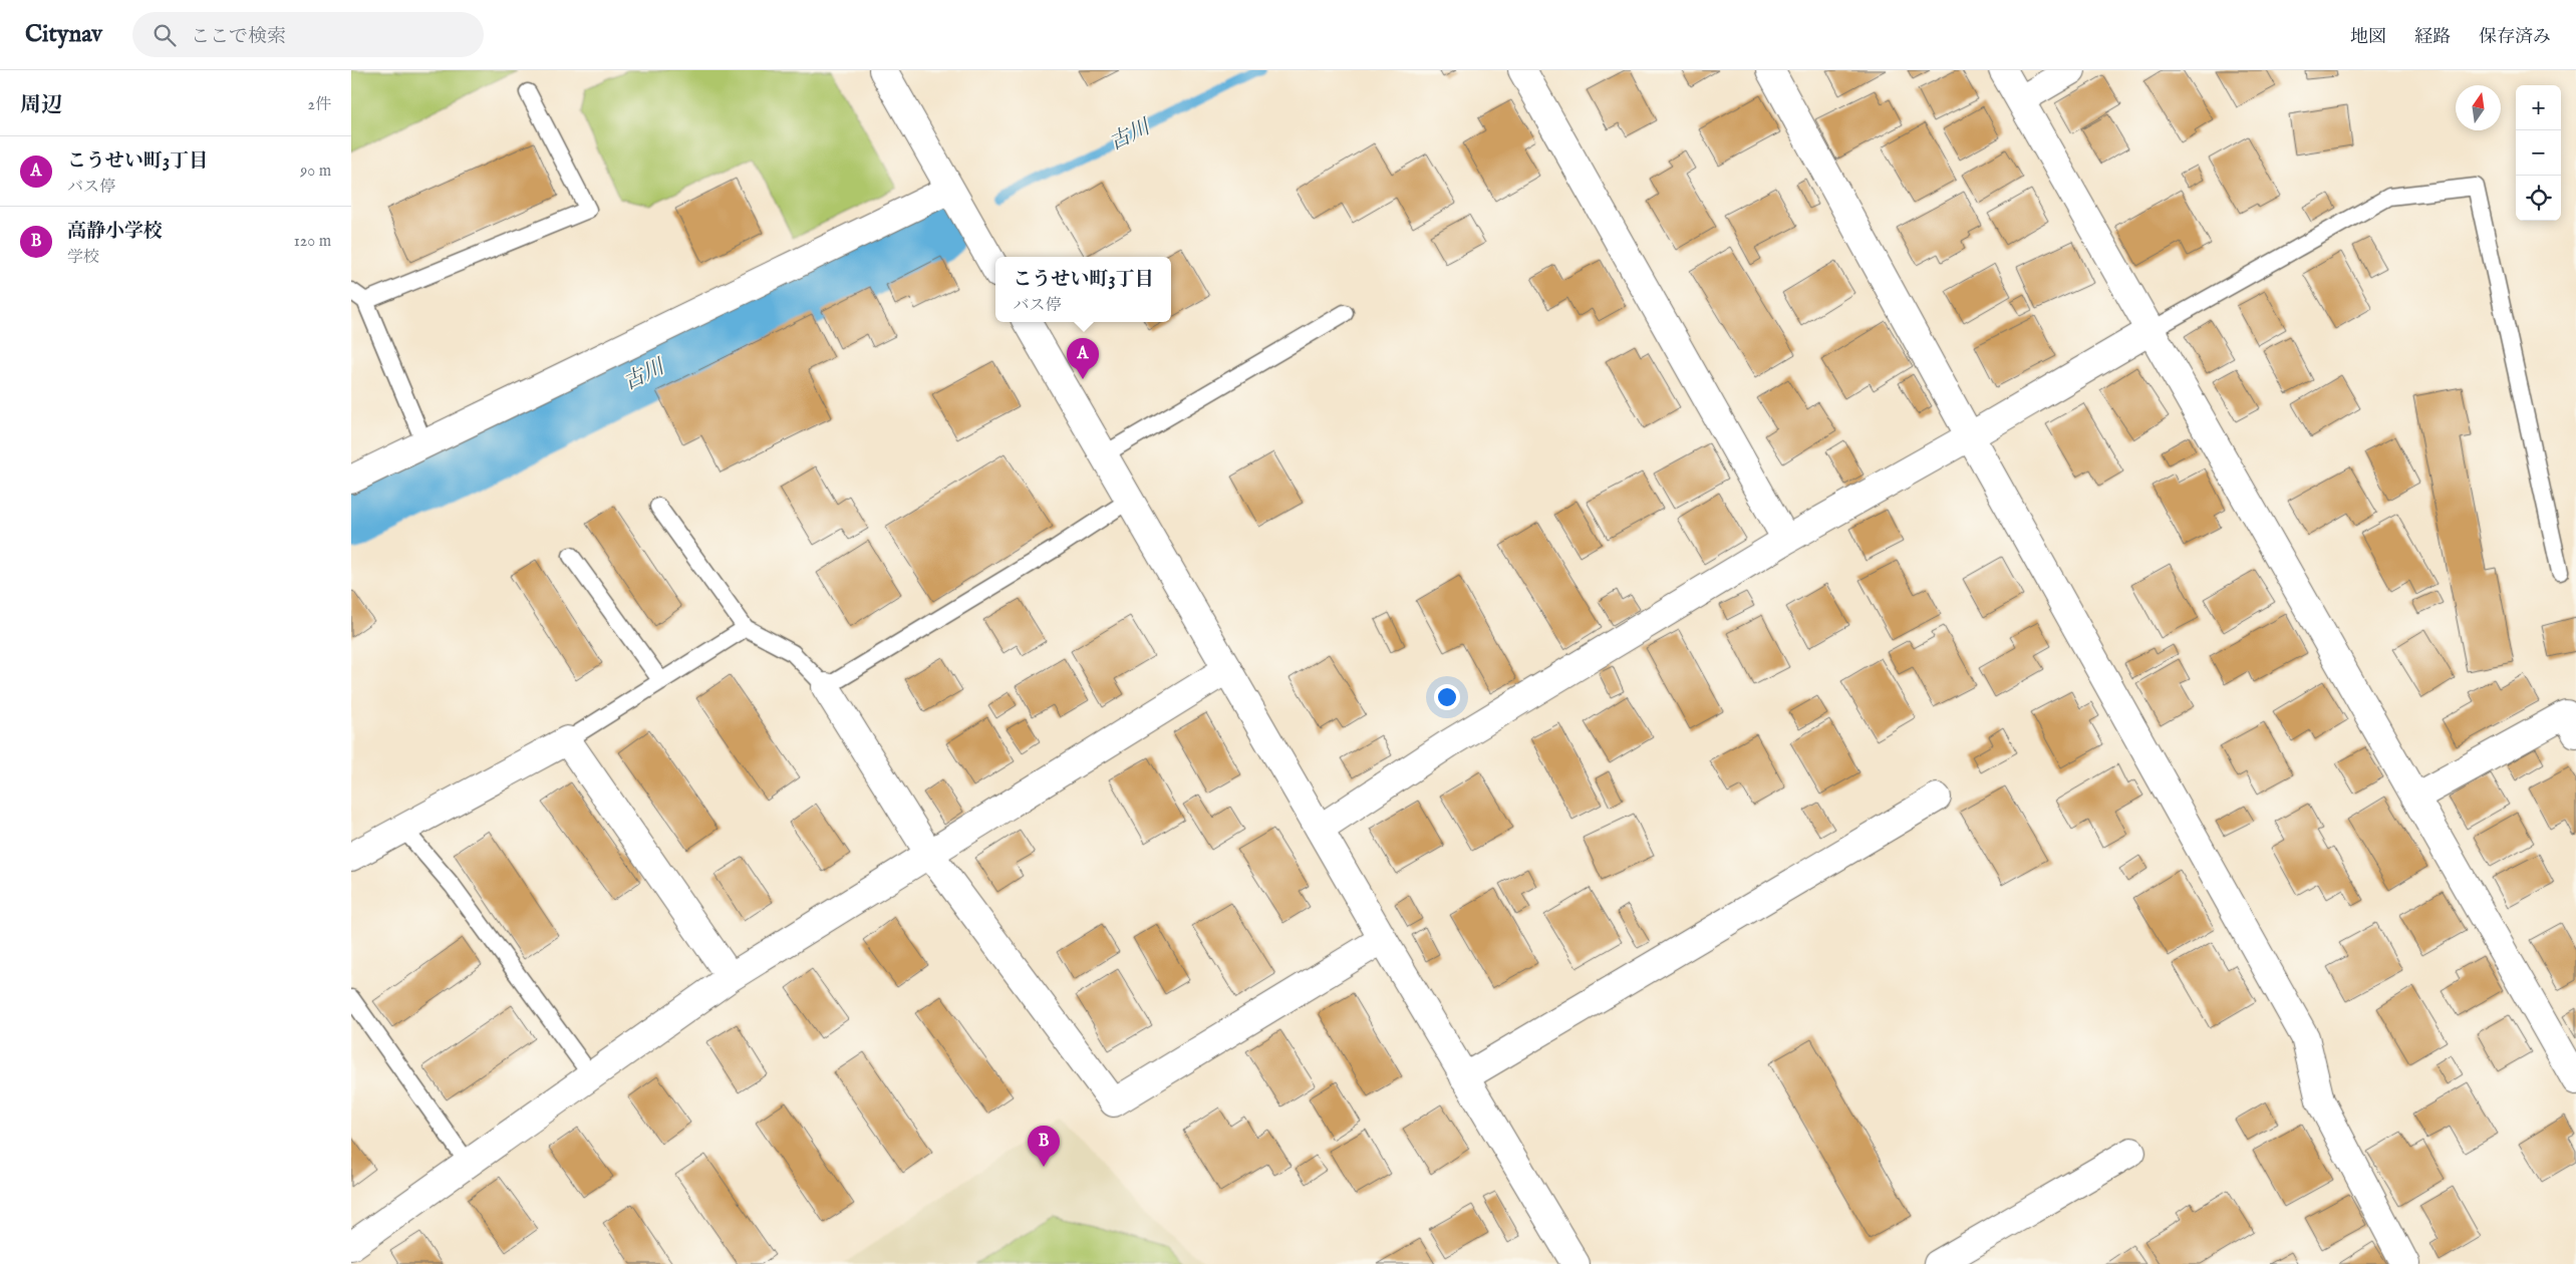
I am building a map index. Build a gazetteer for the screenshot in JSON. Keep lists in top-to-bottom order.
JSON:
{
  "water": ["古川"],
  "north": "top",
  "page": {
    "header": "Citynav",
    "search": "ここで検索",
    "nav": ["地図", "経路", "保存済み"],
    "heading": ["周辺", "2件"],
    "map_buttons": ["+", "−"],
    "list": [
      {
        "mark": "A",
        "name": "こうせい町3丁目",
        "note": "バス停",
        "value": "90 m"
      },
      {
        "mark": "B",
        "name": "高静小学校",
        "note": "学校",
        "value": "120 m"
      }
    ],
    "popup": ["こうせい町3丁目", "バス停"],
    "pins": ["A", "B"]
  }
}
